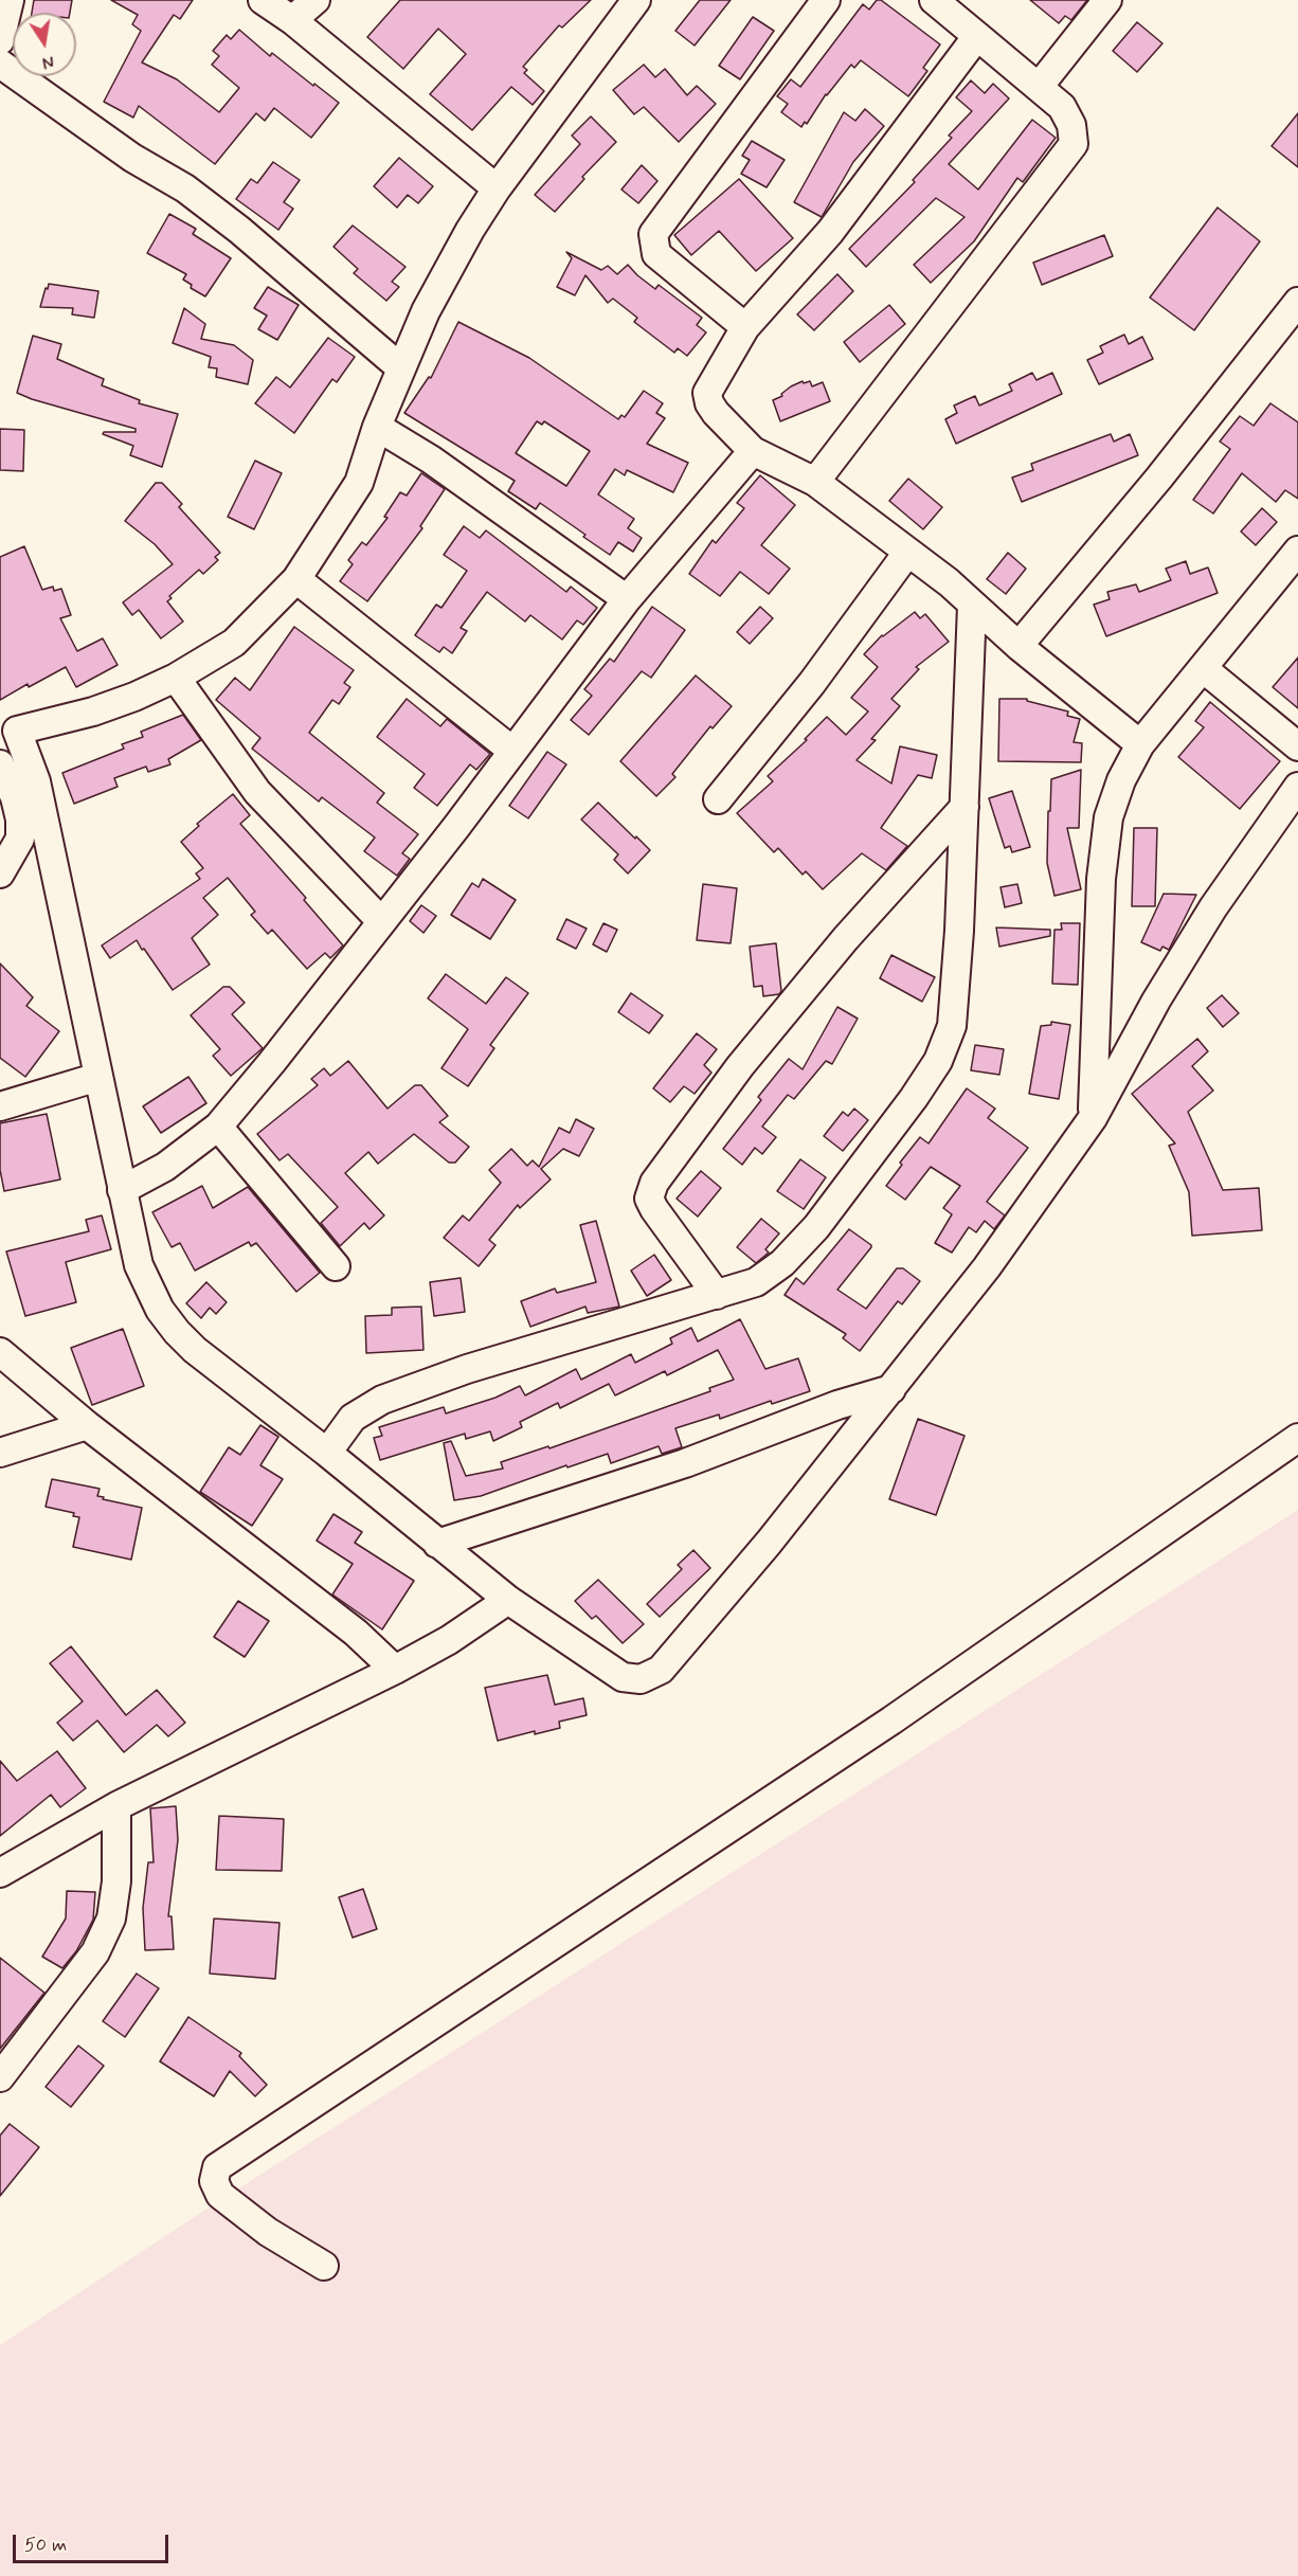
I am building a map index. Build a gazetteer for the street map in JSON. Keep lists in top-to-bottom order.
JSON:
{
  "scale_bar": "50 m",
  "north": "bottom"
}
